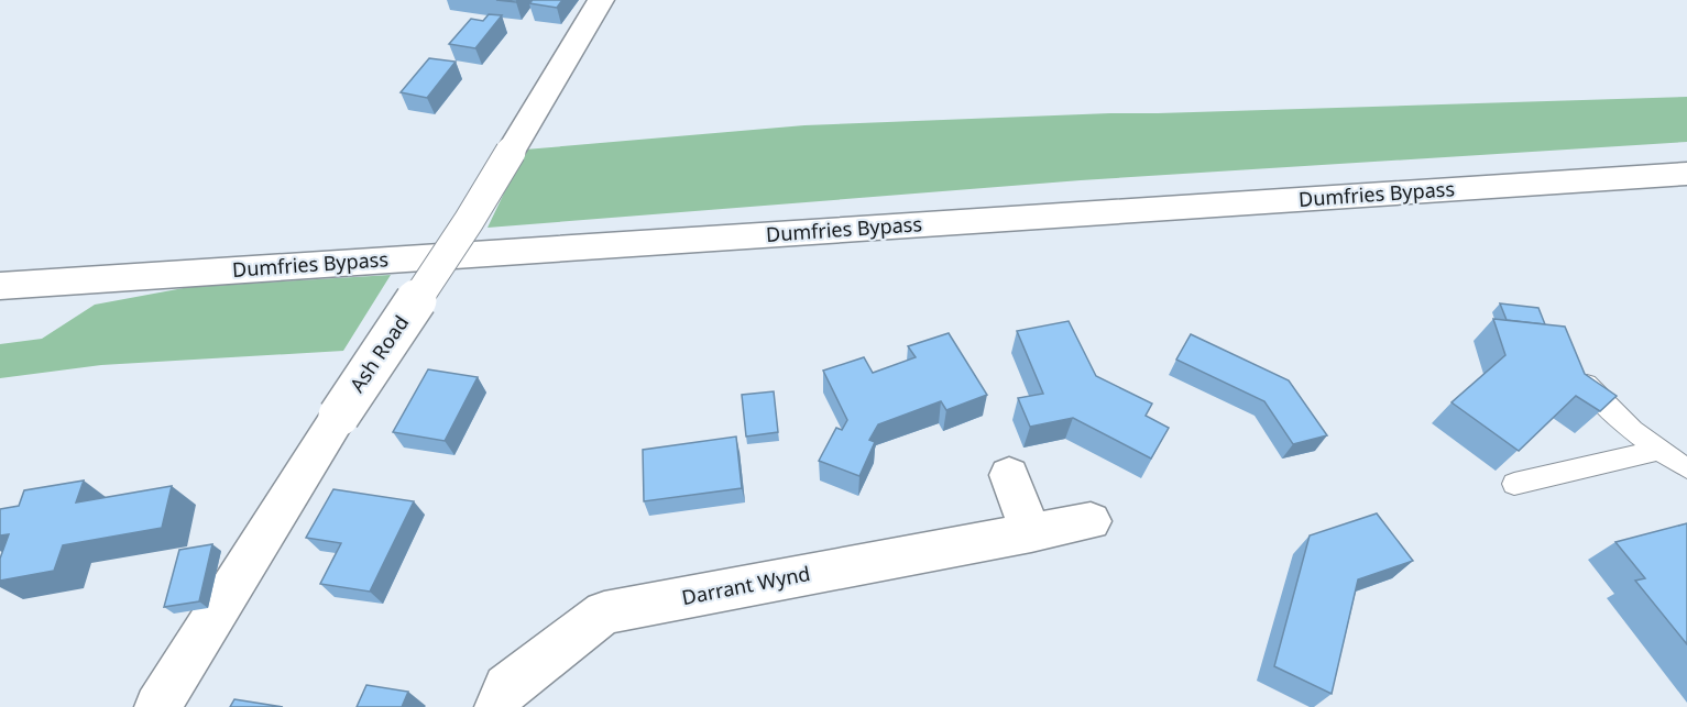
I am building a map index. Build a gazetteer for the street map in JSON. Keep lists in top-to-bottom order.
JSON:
{
  "streets": {
    "main road": ["Dumfries Bypass", "Ash Road", "Darrant Wynd"]
  }
}
